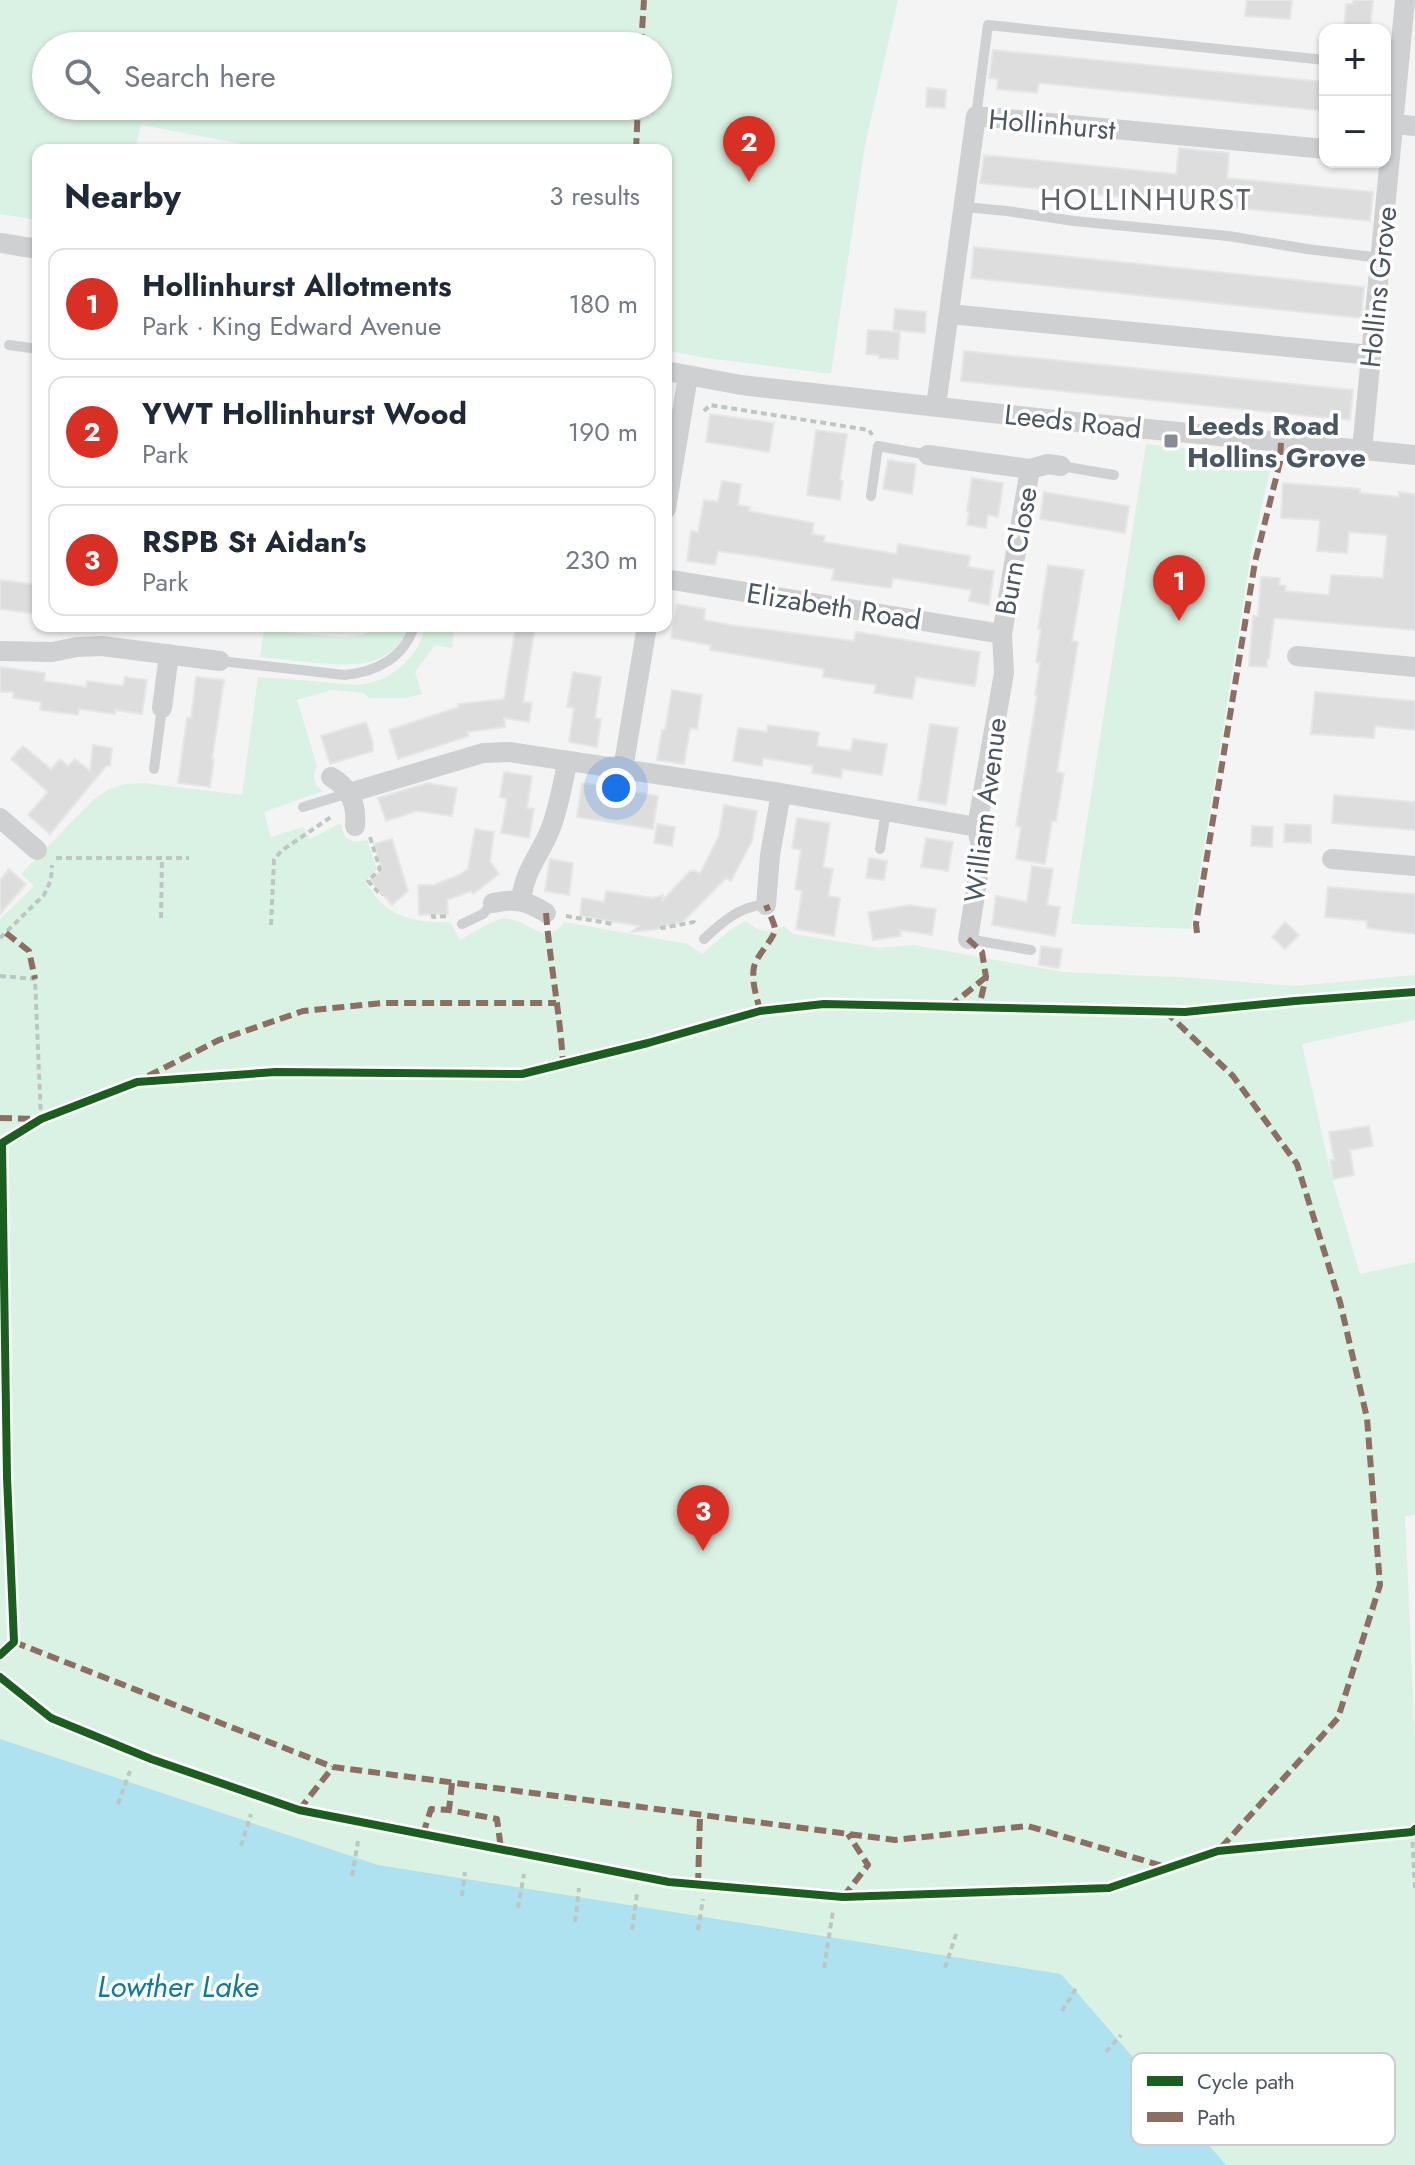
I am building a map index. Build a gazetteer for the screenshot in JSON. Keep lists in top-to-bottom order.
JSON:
{
  "streets": {
    "street": [
      "Hollinhurst",
      "Hollins Grove",
      "Leeds Road",
      "Burn Close",
      "Elizabeth Road",
      "William Avenue"
    ]
  },
  "crossings": [
    ["Hollinhurst", "Leeds Road"],
    ["Hollins Grove", "Leeds Road"],
    ["Burn Close", "Elizabeth Road"],
    ["Burn Close", "William Avenue"],
    ["Elizabeth Road", "William Avenue"]
  ],
  "districts": ["HOLLINHURST"],
  "water": ["Lowther Lake"],
  "places": {
    "transit": ["Leeds Road Hollins Grove"]
  },
  "legend": ["Cycle path", "Path"],
  "page": {
    "map_buttons": ["+", "−"],
    "search": "Search here",
    "pins": ["2", "1", "3"],
    "heading": ["Nearby", "3 results"],
    "list": [
      {
        "mark": "1",
        "name": "Hollinhurst Allotments",
        "note": "Park · King Edward Avenue",
        "value": "180 m"
      },
      {
        "mark": "2",
        "name": "YWT Hollinhurst Wood",
        "note": "Park",
        "value": "190 m"
      },
      {
        "mark": "3",
        "name": "RSPB St Aidan's",
        "note": "Park",
        "value": "230 m"
      }
    ]
  }
}
